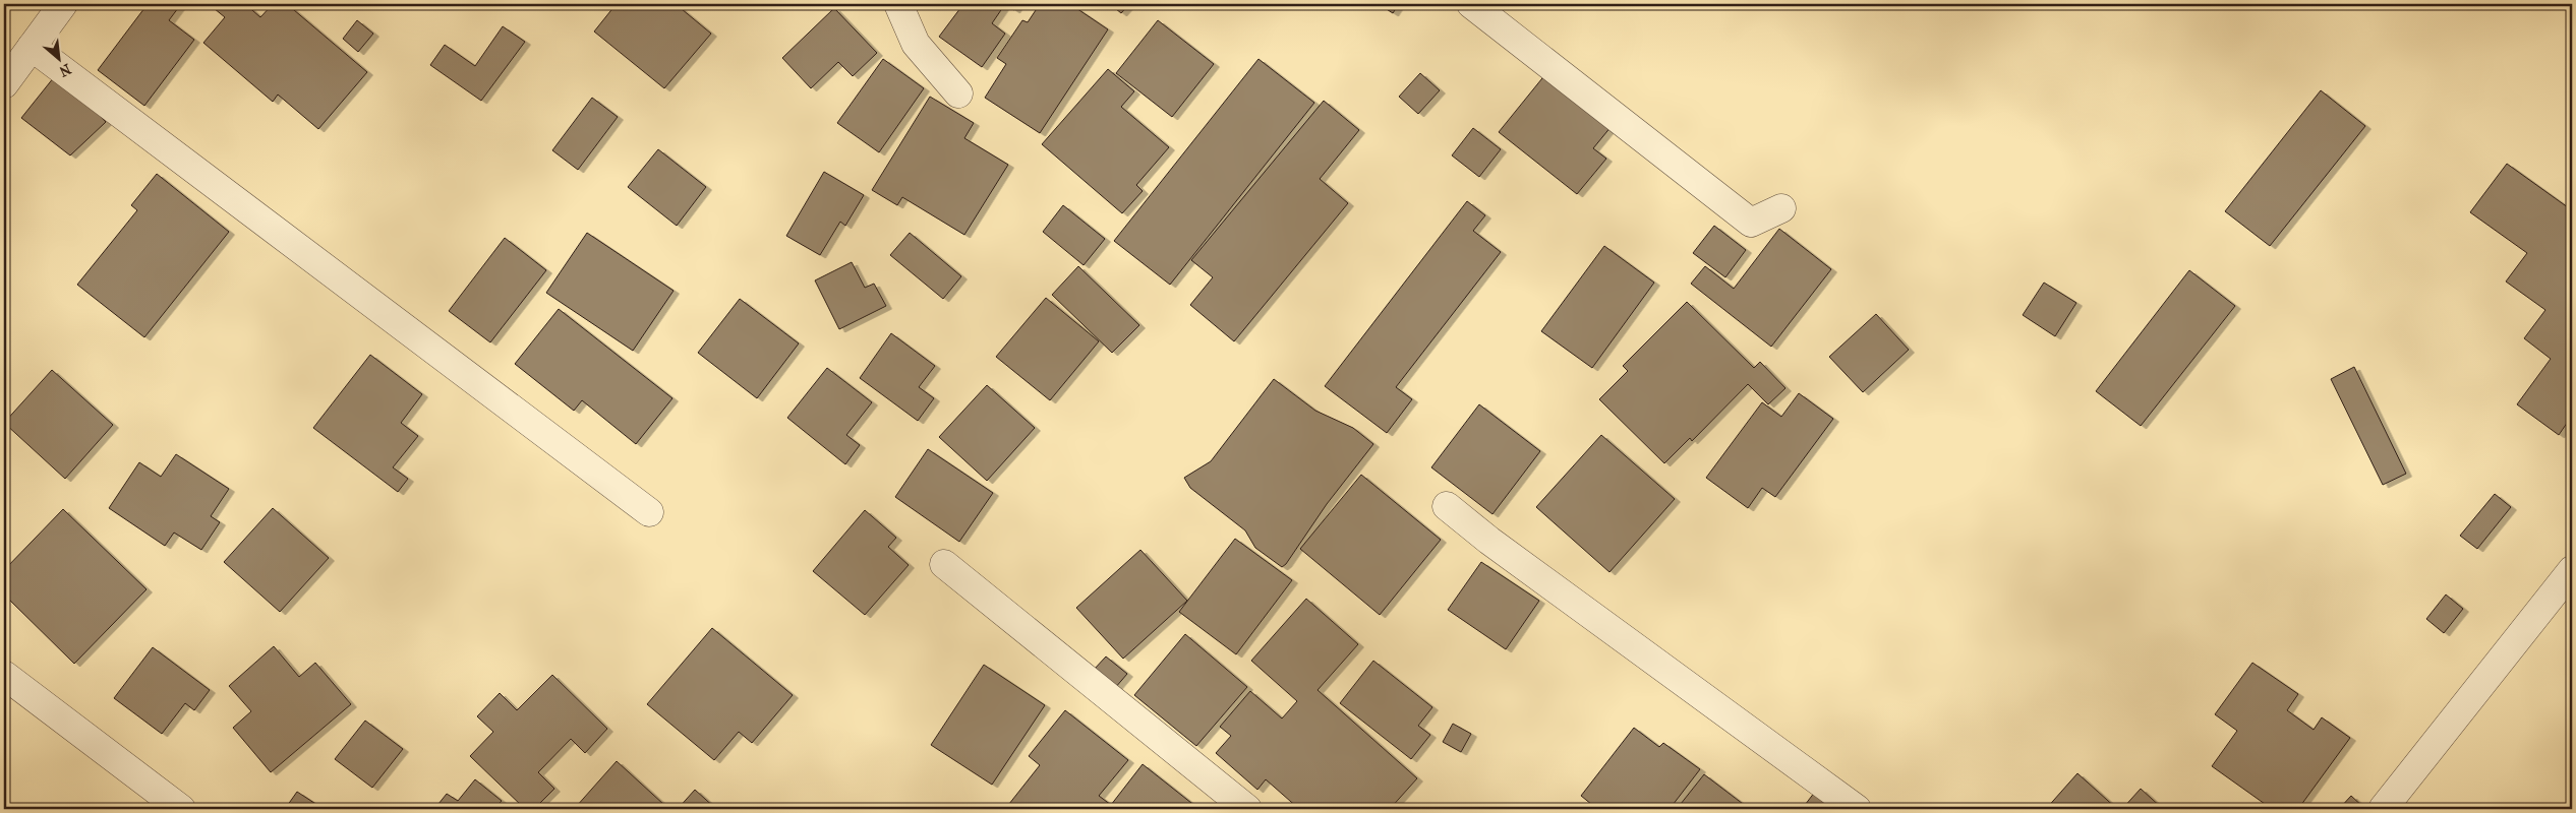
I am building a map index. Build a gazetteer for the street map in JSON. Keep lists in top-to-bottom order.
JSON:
{
  "north": "bottom right"
}
